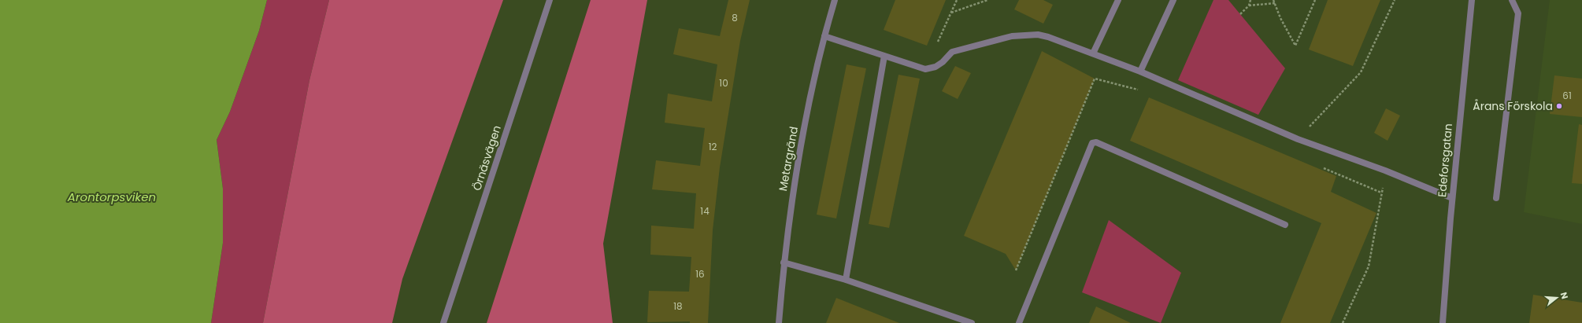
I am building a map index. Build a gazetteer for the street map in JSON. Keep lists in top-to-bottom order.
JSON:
{
  "streets": {
    "street": ["Örnäsvägen", "Metargränd", "Edeforsgatan"]
  },
  "water": ["Arontorpsviken"],
  "places": ["Årans Förskola"],
  "house_numbers": [
    "8",
    "10",
    "61",
    "12",
    "14",
    "16",
    "18"
  ],
  "north": "right"
}
